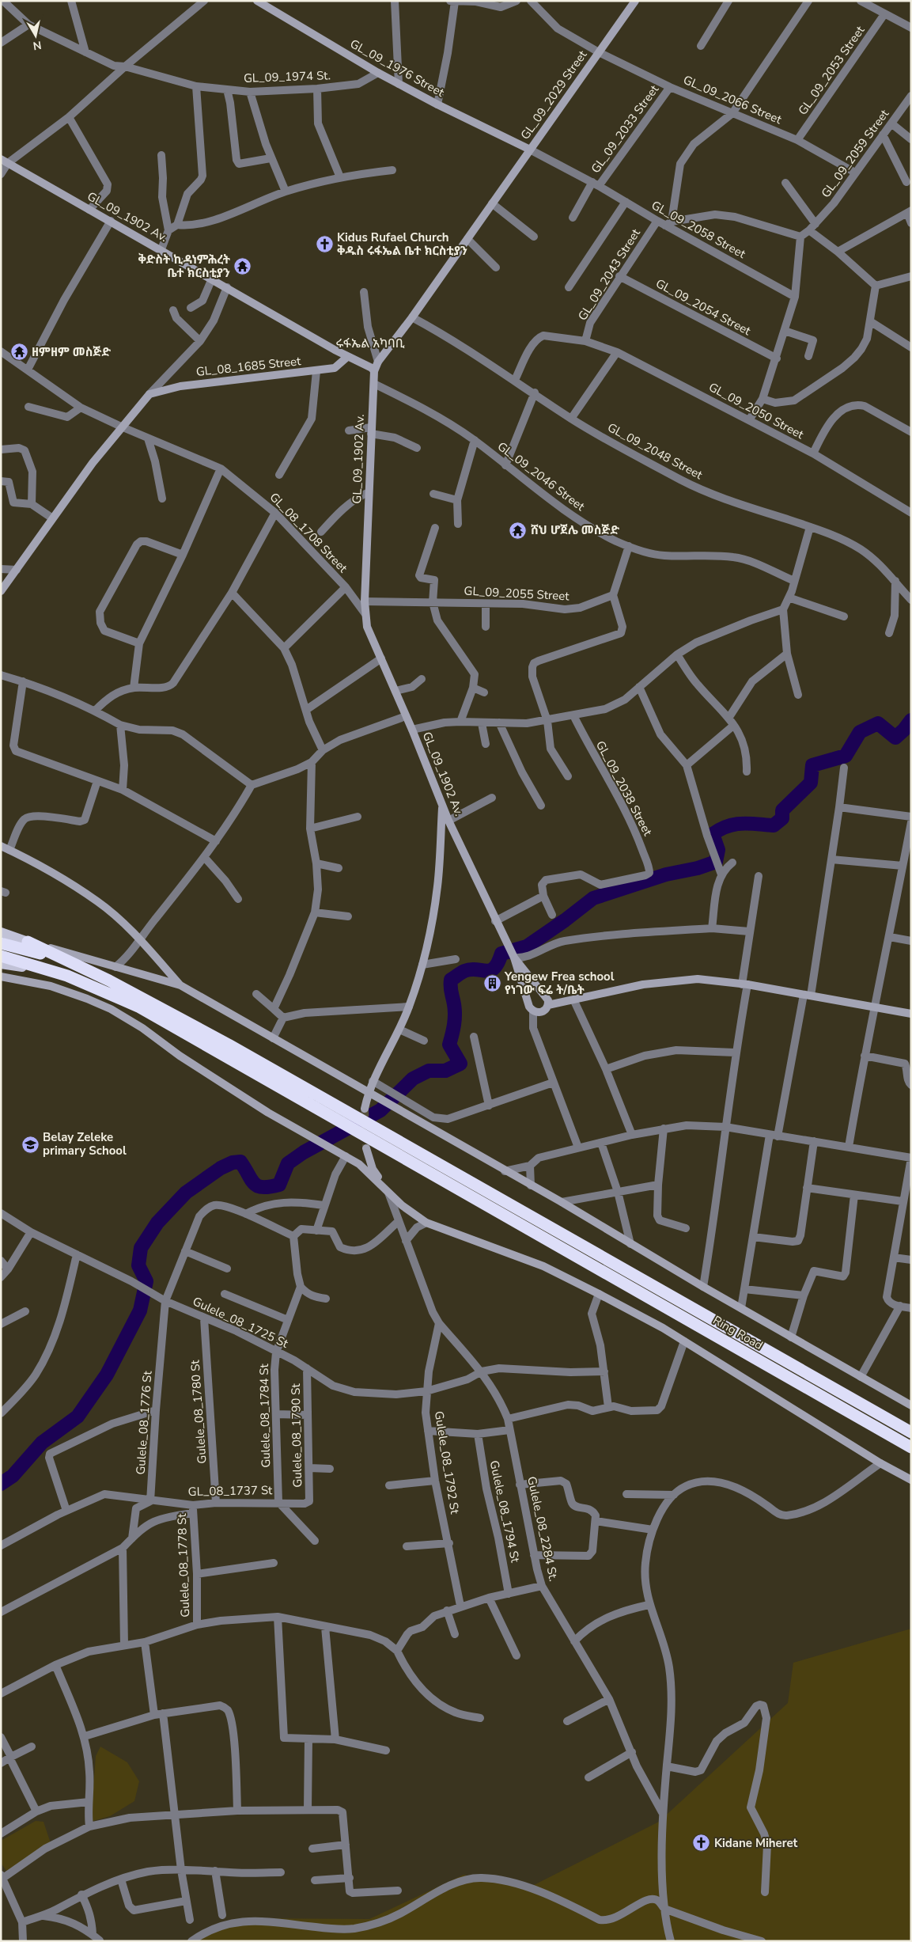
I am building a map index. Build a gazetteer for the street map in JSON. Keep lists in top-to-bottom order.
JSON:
{
  "streets": {
    "highway": ["Ring Road"],
    "main road": [
      "GL_09_1976 Street",
      "GL_09_2029 Street",
      "GL_09_1902 Av.",
      "GL_08_1685 Street"
    ],
    "street": [
      "GL_09_2053 Street",
      "GL_09_1974 St.",
      "GL_09_2066 Street",
      "GL_09_2033 Street",
      "GL_09_2059 Street",
      "GL_09_2058 Street",
      "GL_09_2043 Street",
      "GL_09_2054 Street",
      "GL_09_2050 Street",
      "GL_09_2048 Street",
      "GL_09_2046 Street",
      "GL_08_1708 Street",
      "GL_09_2055 Street",
      "GL_09_2038 Street",
      "Gulele_08_1725 St",
      "Gulele_08_1780 St",
      "Gulele_08_1784 St",
      "Gulele_08_1776 St",
      "Gulele_08_1790 St",
      "Gulele_08_1792 St",
      "GL_08_1737 St",
      "Gulele_08_1794 St",
      "Gulele_08_2284 St.",
      "Gulele_08_1778 St"
    ]
  },
  "crossings": [
    ["GL_09_1976 Street", "GL_09_1974 St."],
    ["GL_09_1976 Street", "GL_09_2029 Street"],
    ["GL_09_1976 Street", "GL_09_2058 Street"],
    ["GL_09_2053 Street", "GL_09_2066 Street"],
    ["GL_09_2029 Street", "GL_09_2066 Street"],
    ["GL_09_2029 Street", "GL_09_1902 Av."],
    ["GL_09_2029 Street", "GL_09_2058 Street"],
    ["GL_09_2029 Street", "GL_09_2048 Street"],
    ["GL_09_2066 Street", "GL_09_2033 Street"],
    ["GL_09_2066 Street", "GL_09_2059 Street"],
    ["GL_09_2033 Street", "GL_09_2058 Street"],
    ["GL_09_1902 Av.", "GL_08_1685 Street"],
    ["GL_09_1902 Av.", "GL_09_2046 Street"],
    ["GL_09_1902 Av.", "GL_08_1708 Street"],
    ["GL_09_1902 Av.", "GL_09_2055 Street"],
    ["GL_09_2058 Street", "GL_09_2043 Street"],
    ["GL_09_2043 Street", "GL_09_2054 Street"],
    ["GL_09_2043 Street", "GL_09_2050 Street"],
    ["GL_09_2043 Street", "GL_09_2048 Street"],
    ["Gulele_08_1725 St", "Gulele_08_1780 St"],
    ["Gulele_08_1725 St", "Gulele_08_1784 St"],
    ["Gulele_08_1725 St", "Gulele_08_1776 St"],
    ["Gulele_08_1725 St", "Gulele_08_1790 St"],
    ["Gulele_08_1725 St", "Gulele_08_1792 St"],
    ["Gulele_08_1725 St", "Gulele_08_2284 St."],
    ["Gulele_08_1780 St", "GL_08_1737 St"],
    ["Gulele_08_1784 St", "GL_08_1737 St"],
    ["Gulele_08_1776 St", "GL_08_1737 St"],
    ["Gulele_08_1790 St", "GL_08_1737 St"],
    ["Gulele_08_1792 St", "Gulele_08_2284 St."],
    ["GL_08_1737 St", "Gulele_08_1778 St"]
  ],
  "districts": ["ሩፋኤል አካባቢ"],
  "places": {
    "church": ["Kidus Rufael Church ቅዱስ ሩፋኤል ቤተ ክርስቲያን", "Kidane Miheret"],
    "temple": ["ቅድስት ኪዳነምሕረት ቤተ ክርስቲያን", "ዘምዘም መስጅድ", "ሸህ ሆጀሌ መስጅድ"],
    "building": ["Yengew Frea school የነገው ፍሬ ት/ቤት"],
    "school or university": ["Belay Zeleke primary School"]
  },
  "north": "bottom"
}
